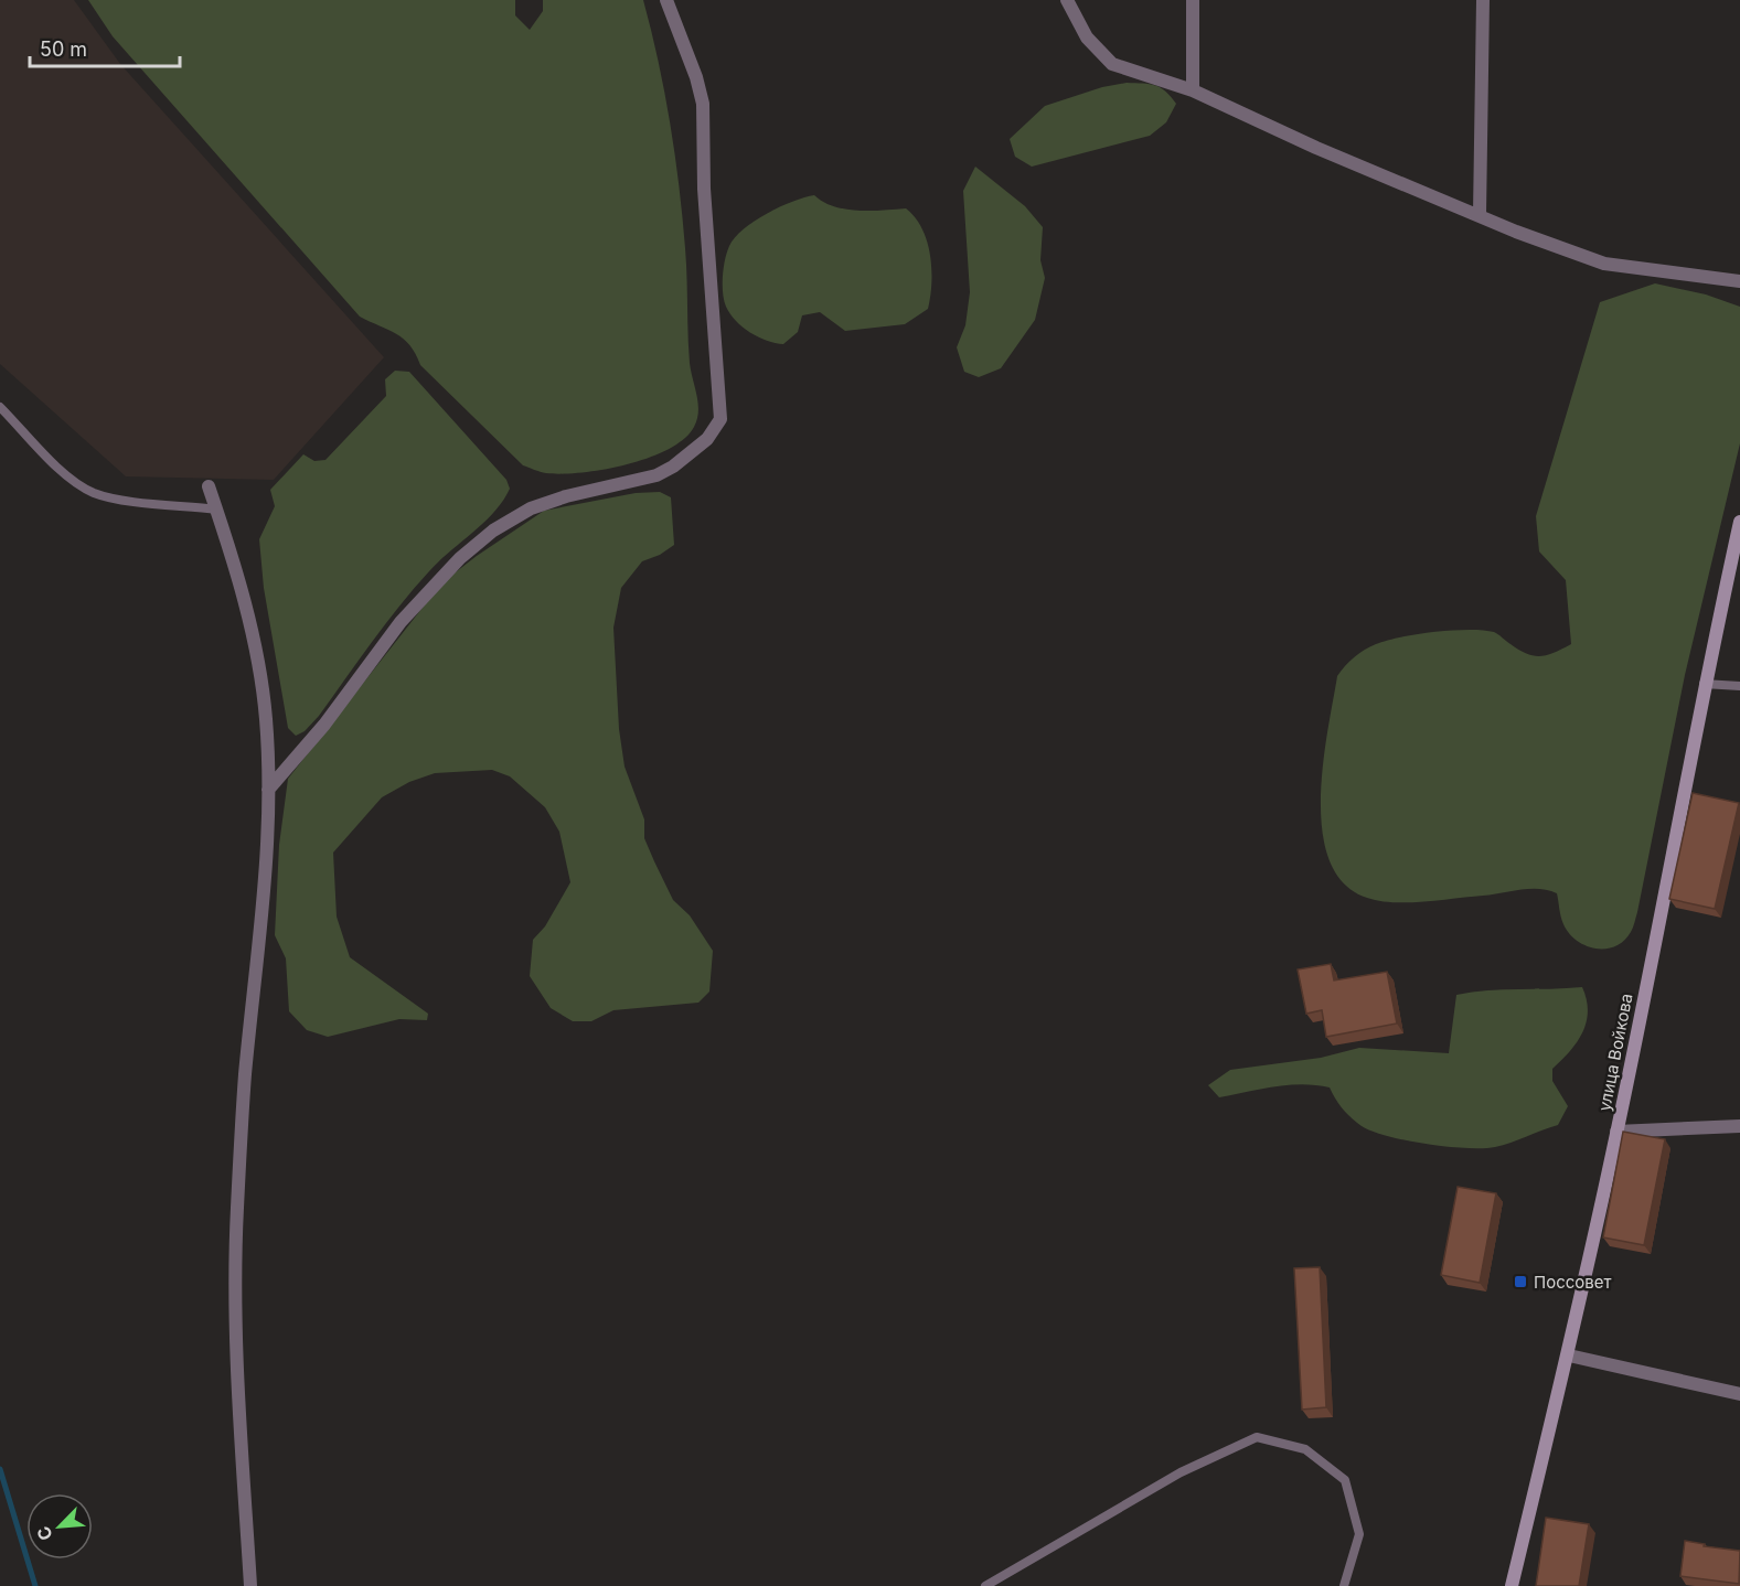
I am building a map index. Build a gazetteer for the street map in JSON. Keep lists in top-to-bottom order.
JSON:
{
  "streets": {
    "street": ["улица Войкова"]
  },
  "places": {
    "transit": ["Поссовет"]
  },
  "scale_bar": "50 m",
  "north": "bottom left"
}
